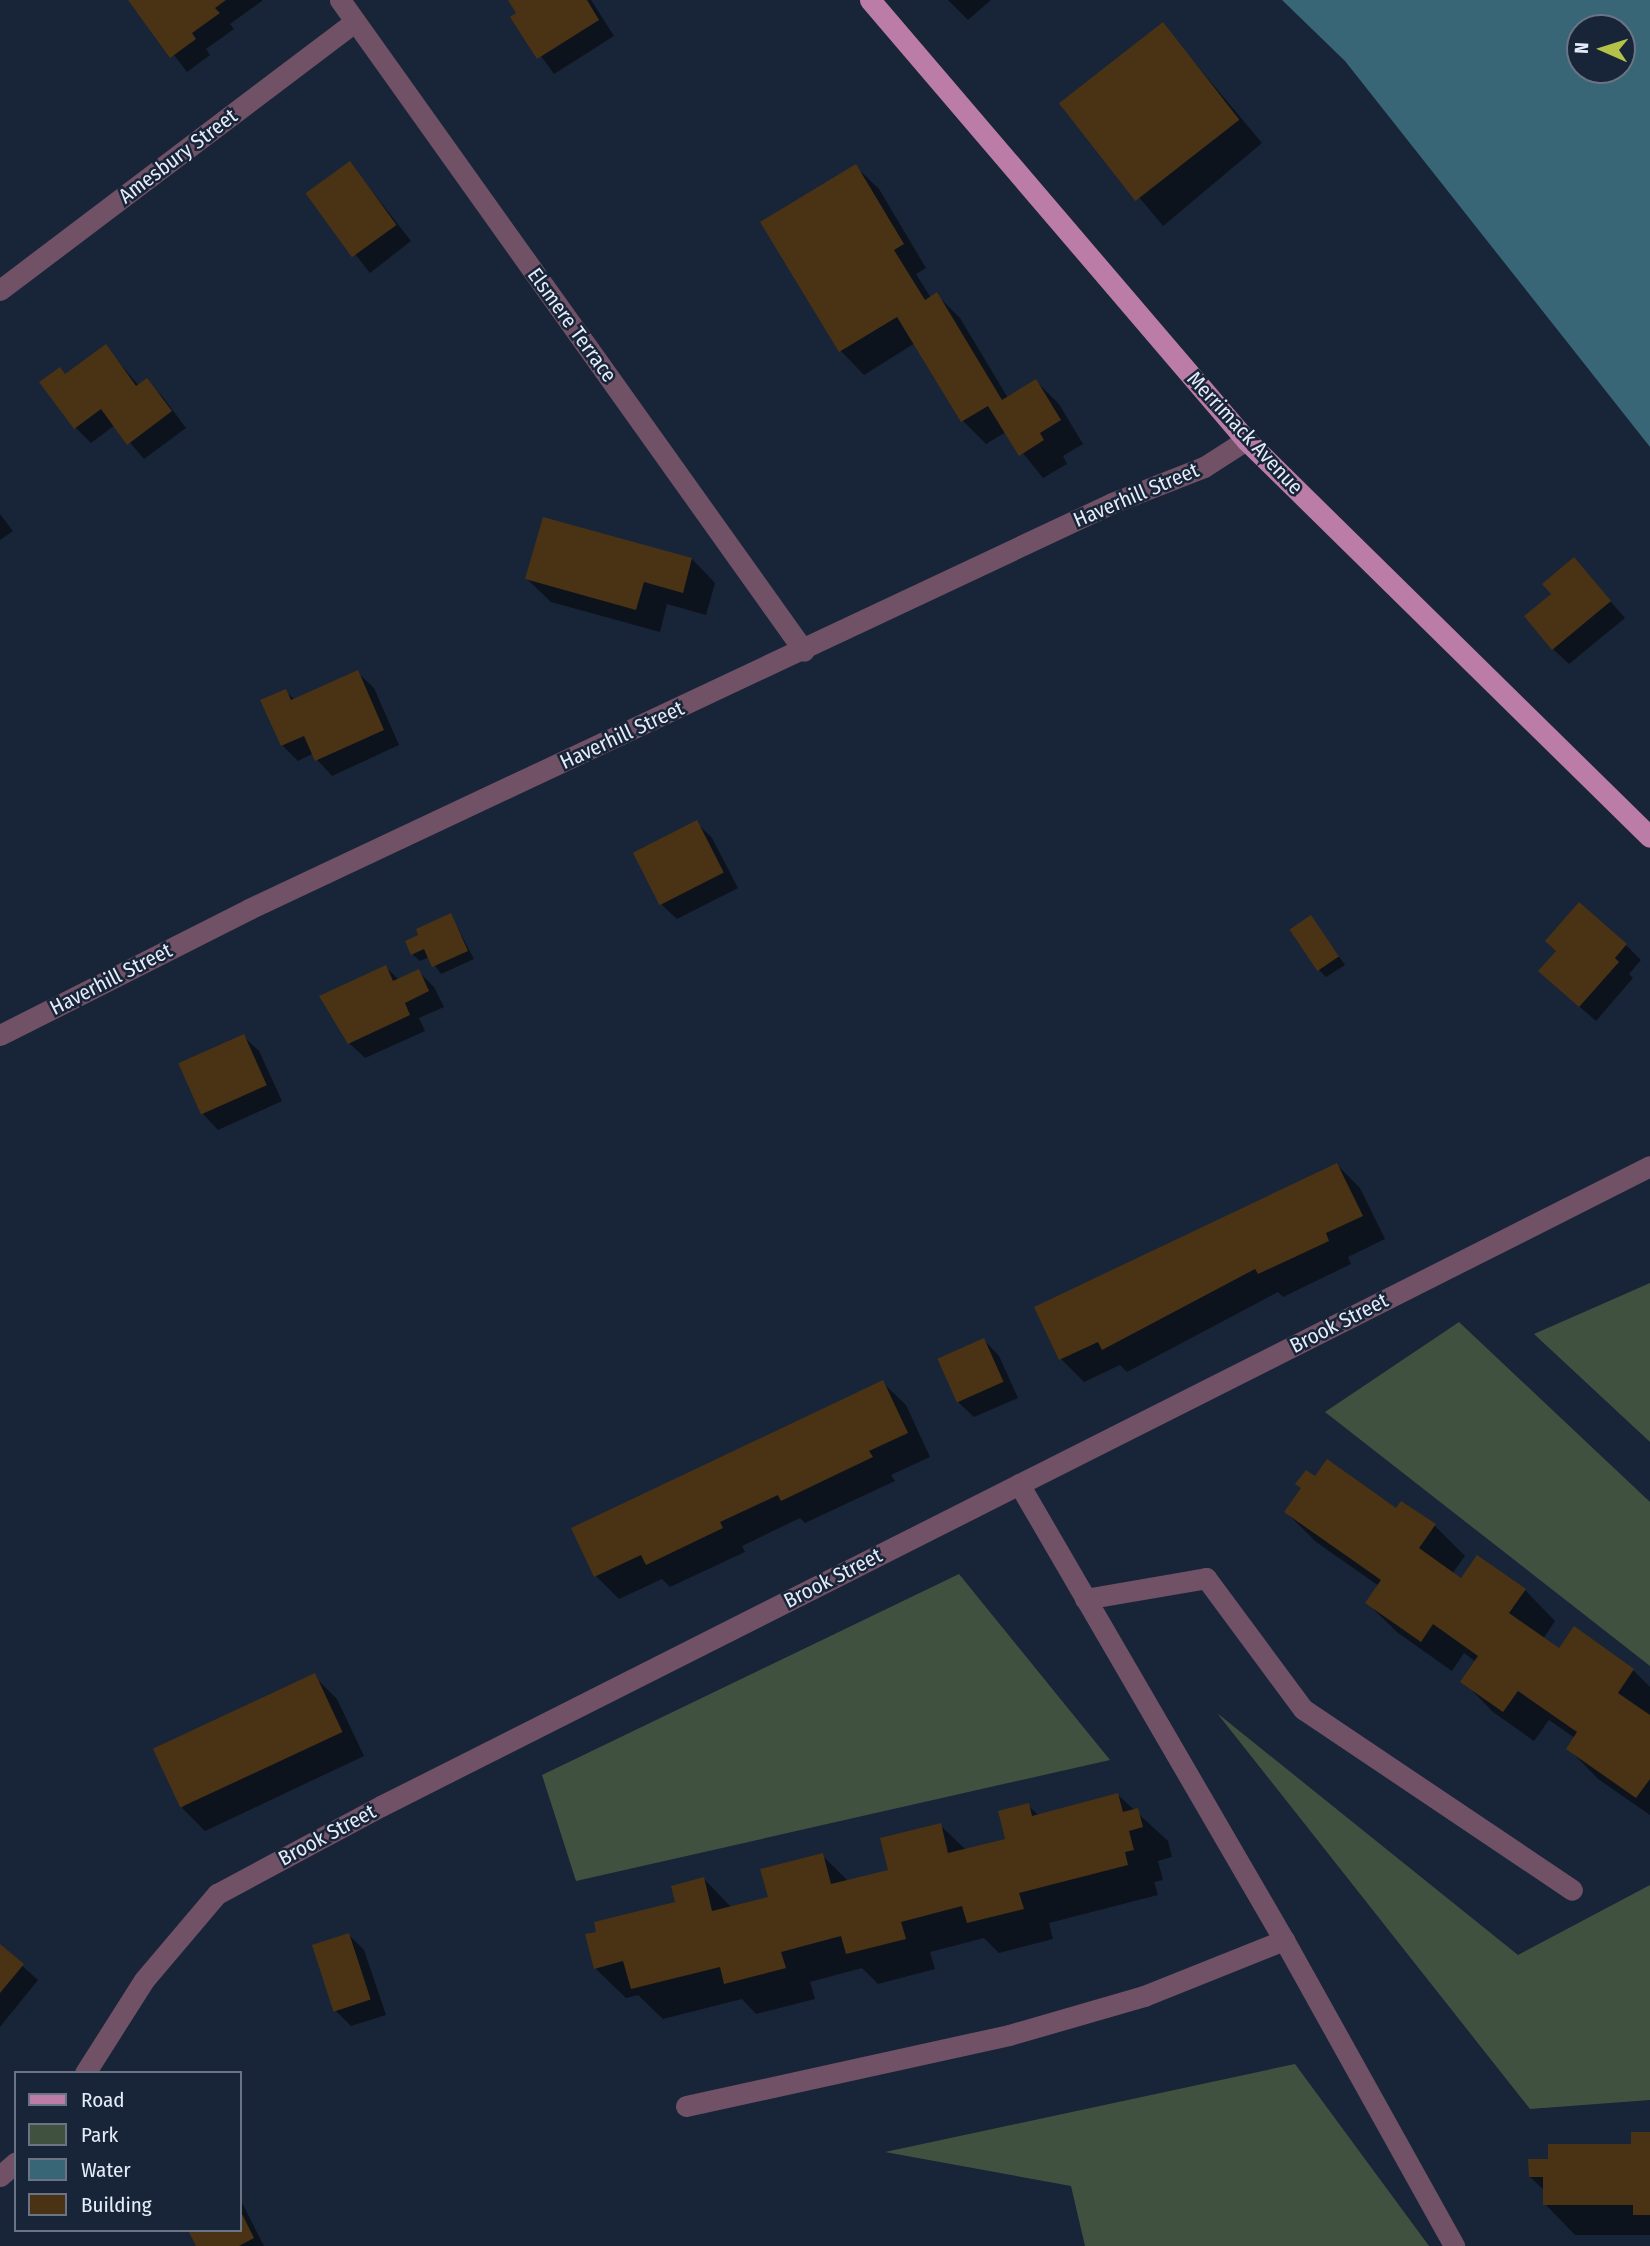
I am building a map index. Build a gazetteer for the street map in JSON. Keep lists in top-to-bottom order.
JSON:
{
  "streets": {
    "main road": ["Merrimack Avenue"],
    "street": [
      "Amesbury Street",
      "Elsmere Terrace",
      "Haverhill Street",
      "Brook Street"
    ]
  },
  "crossings": [
    ["Amesbury Street", "Elsmere Terrace"],
    ["Elsmere Terrace", "Haverhill Street"],
    ["Merrimack Avenue", "Haverhill Street"]
  ],
  "legend": [
    "Road",
    "Park",
    "Water",
    "Building"
  ],
  "north": "left"
}
